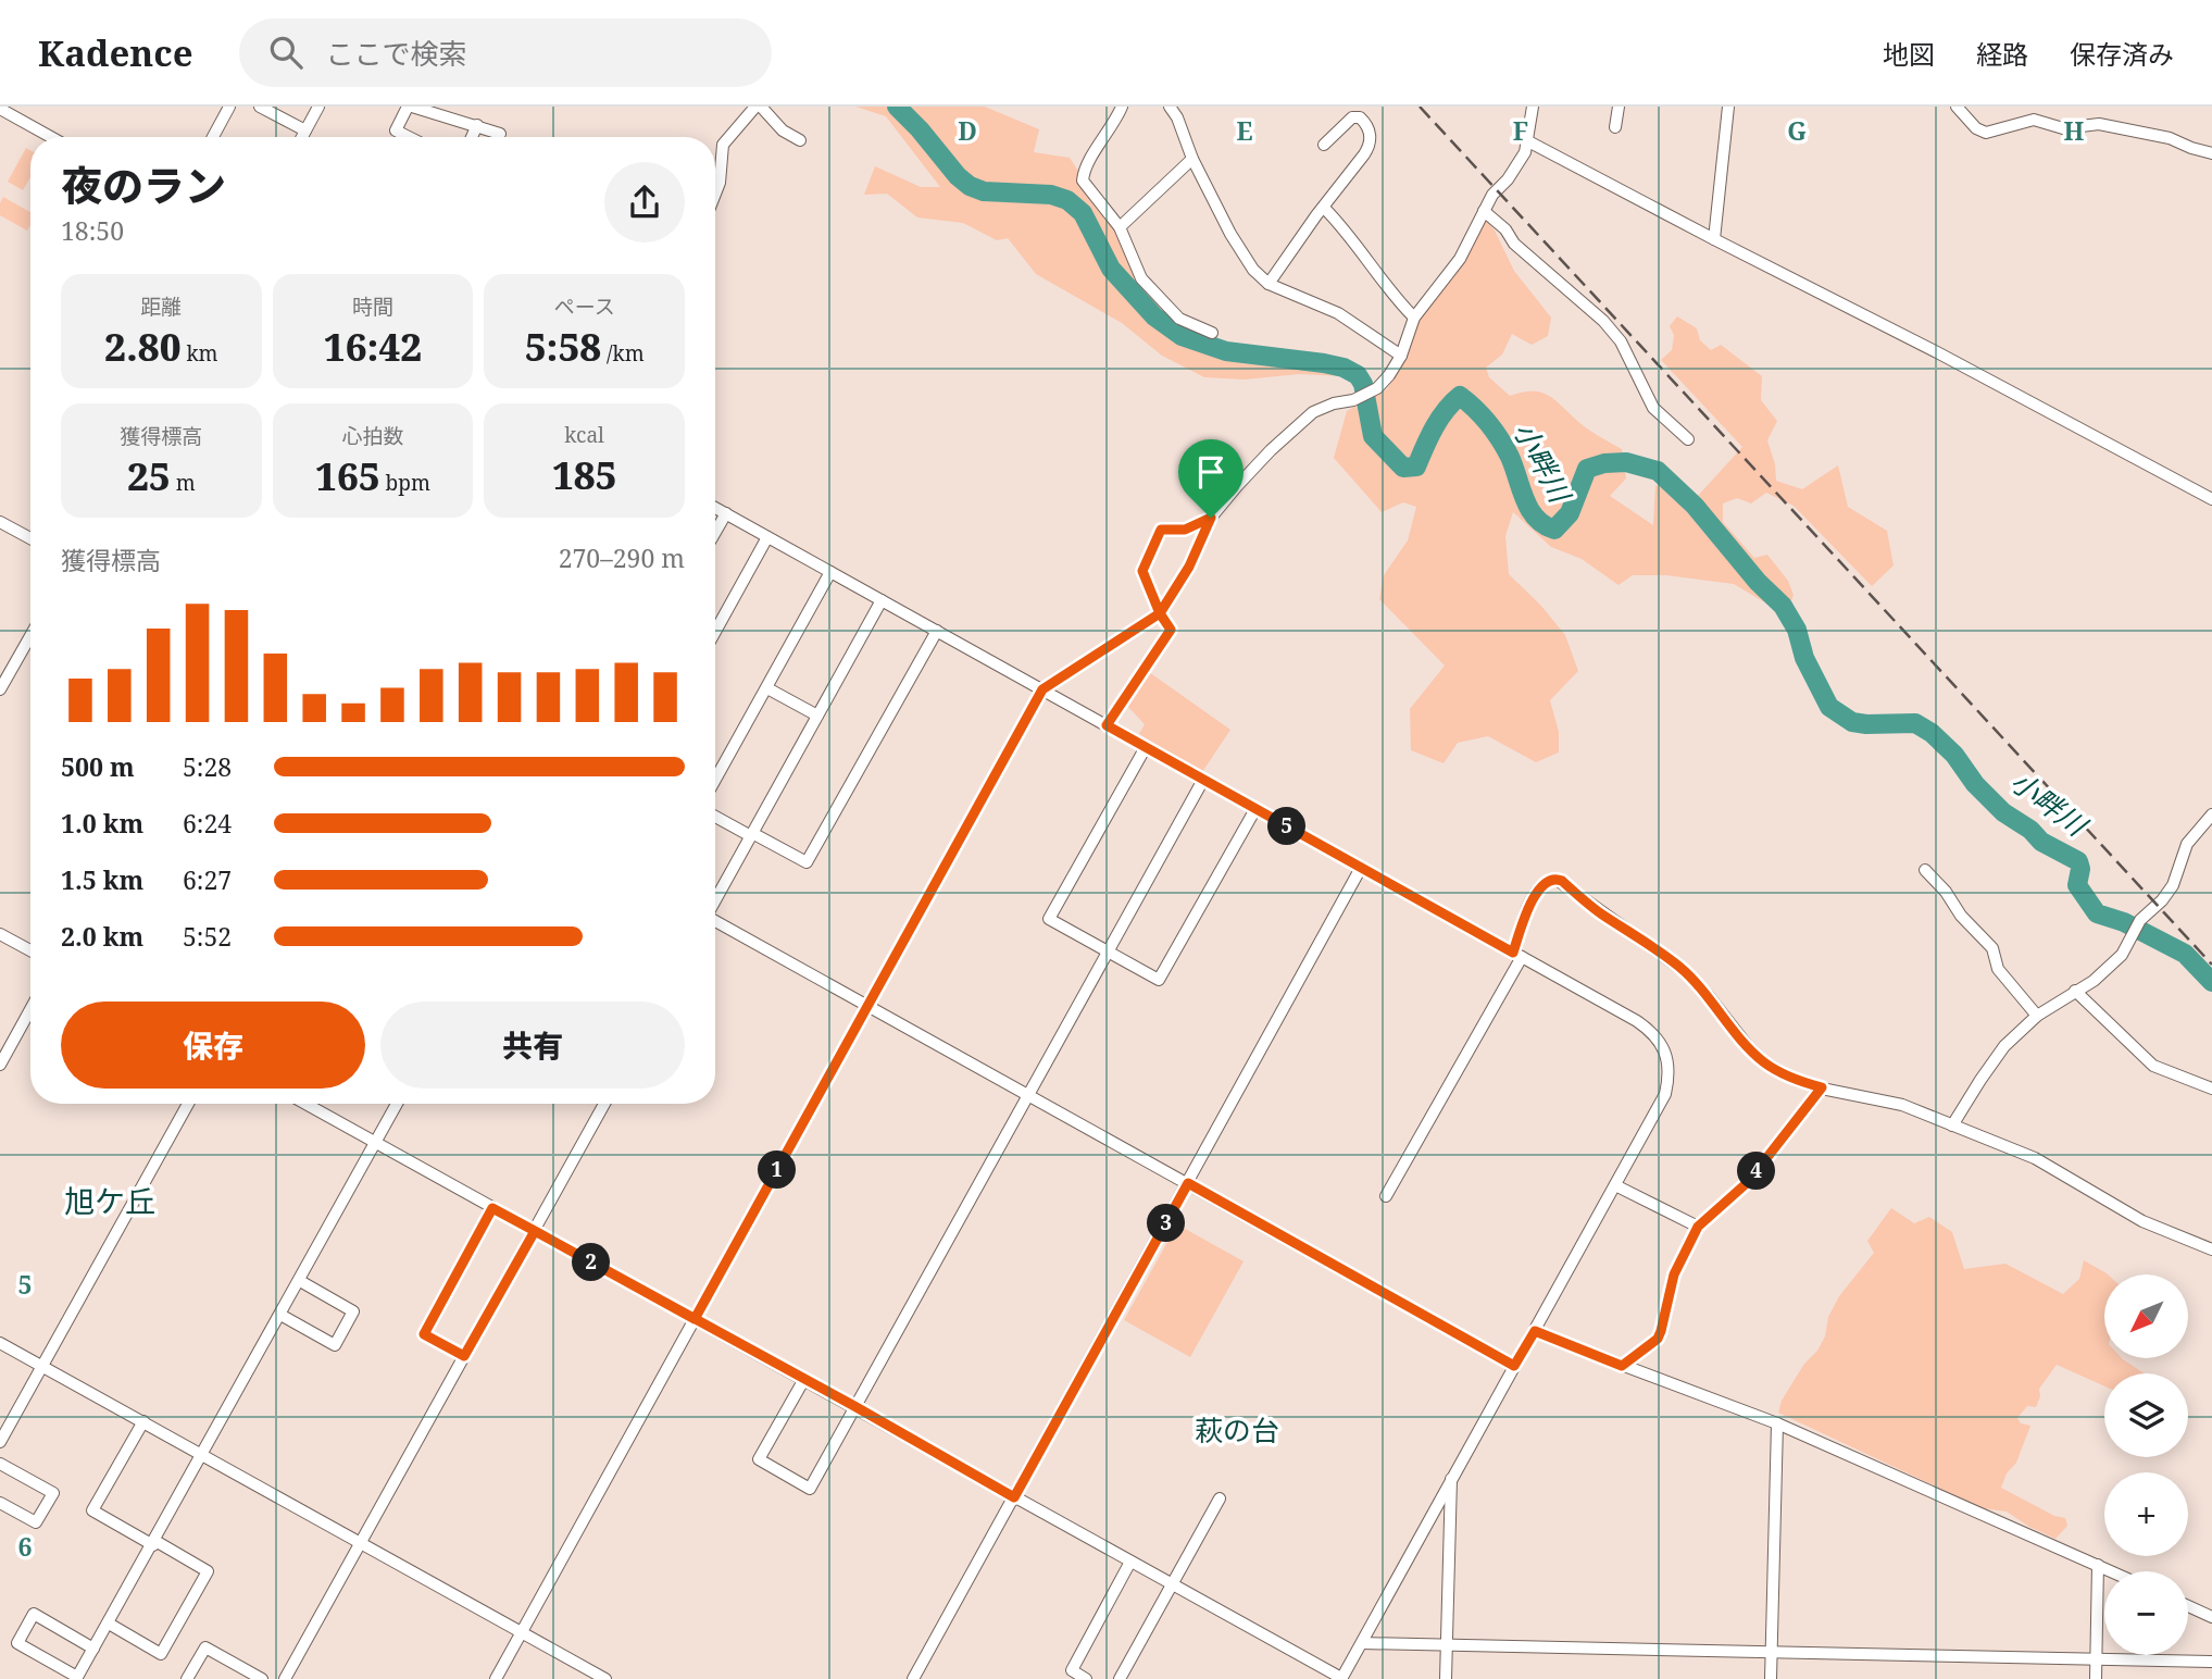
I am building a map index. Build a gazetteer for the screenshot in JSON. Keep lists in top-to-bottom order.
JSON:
{
  "districts": ["旭ケ丘", "萩の台"],
  "water": ["小畔川"],
  "north": "bottom left",
  "page": {
    "header": "Kadence",
    "search": "ここで検索",
    "nav": ["地図", "経路", "保存済み"],
    "heading": ["夜のラン", "18:50"],
    "stats": [
      ["距離", "2.80 km"],
      ["時間", "16:42"],
      ["ペース", "5:58 /km"],
      ["獲得標高", "25 m"],
      ["心拍数", "165 bpm"],
      ["kcal", "185"]
    ],
    "chart": ["獲得標高", "270–290 m"],
    "list": [
      {
        "name": "500 m",
        "note": "5:28"
      },
      {
        "name": "1.0 km",
        "note": "6:24"
      },
      {
        "name": "1.5 km",
        "note": "6:27"
      },
      {
        "name": "2.0 km",
        "note": "5:52"
      }
    ],
    "pins": [
      "5",
      "1",
      "4",
      "3",
      "2"
    ],
    "buttons": ["保存", "共有"],
    "map_buttons": ["+", "−"]
  },
  "grid": {
    "columns": [
      "D",
      "E",
      "F",
      "G",
      "H"
    ],
    "rows": ["5", "6"]
  }
}
